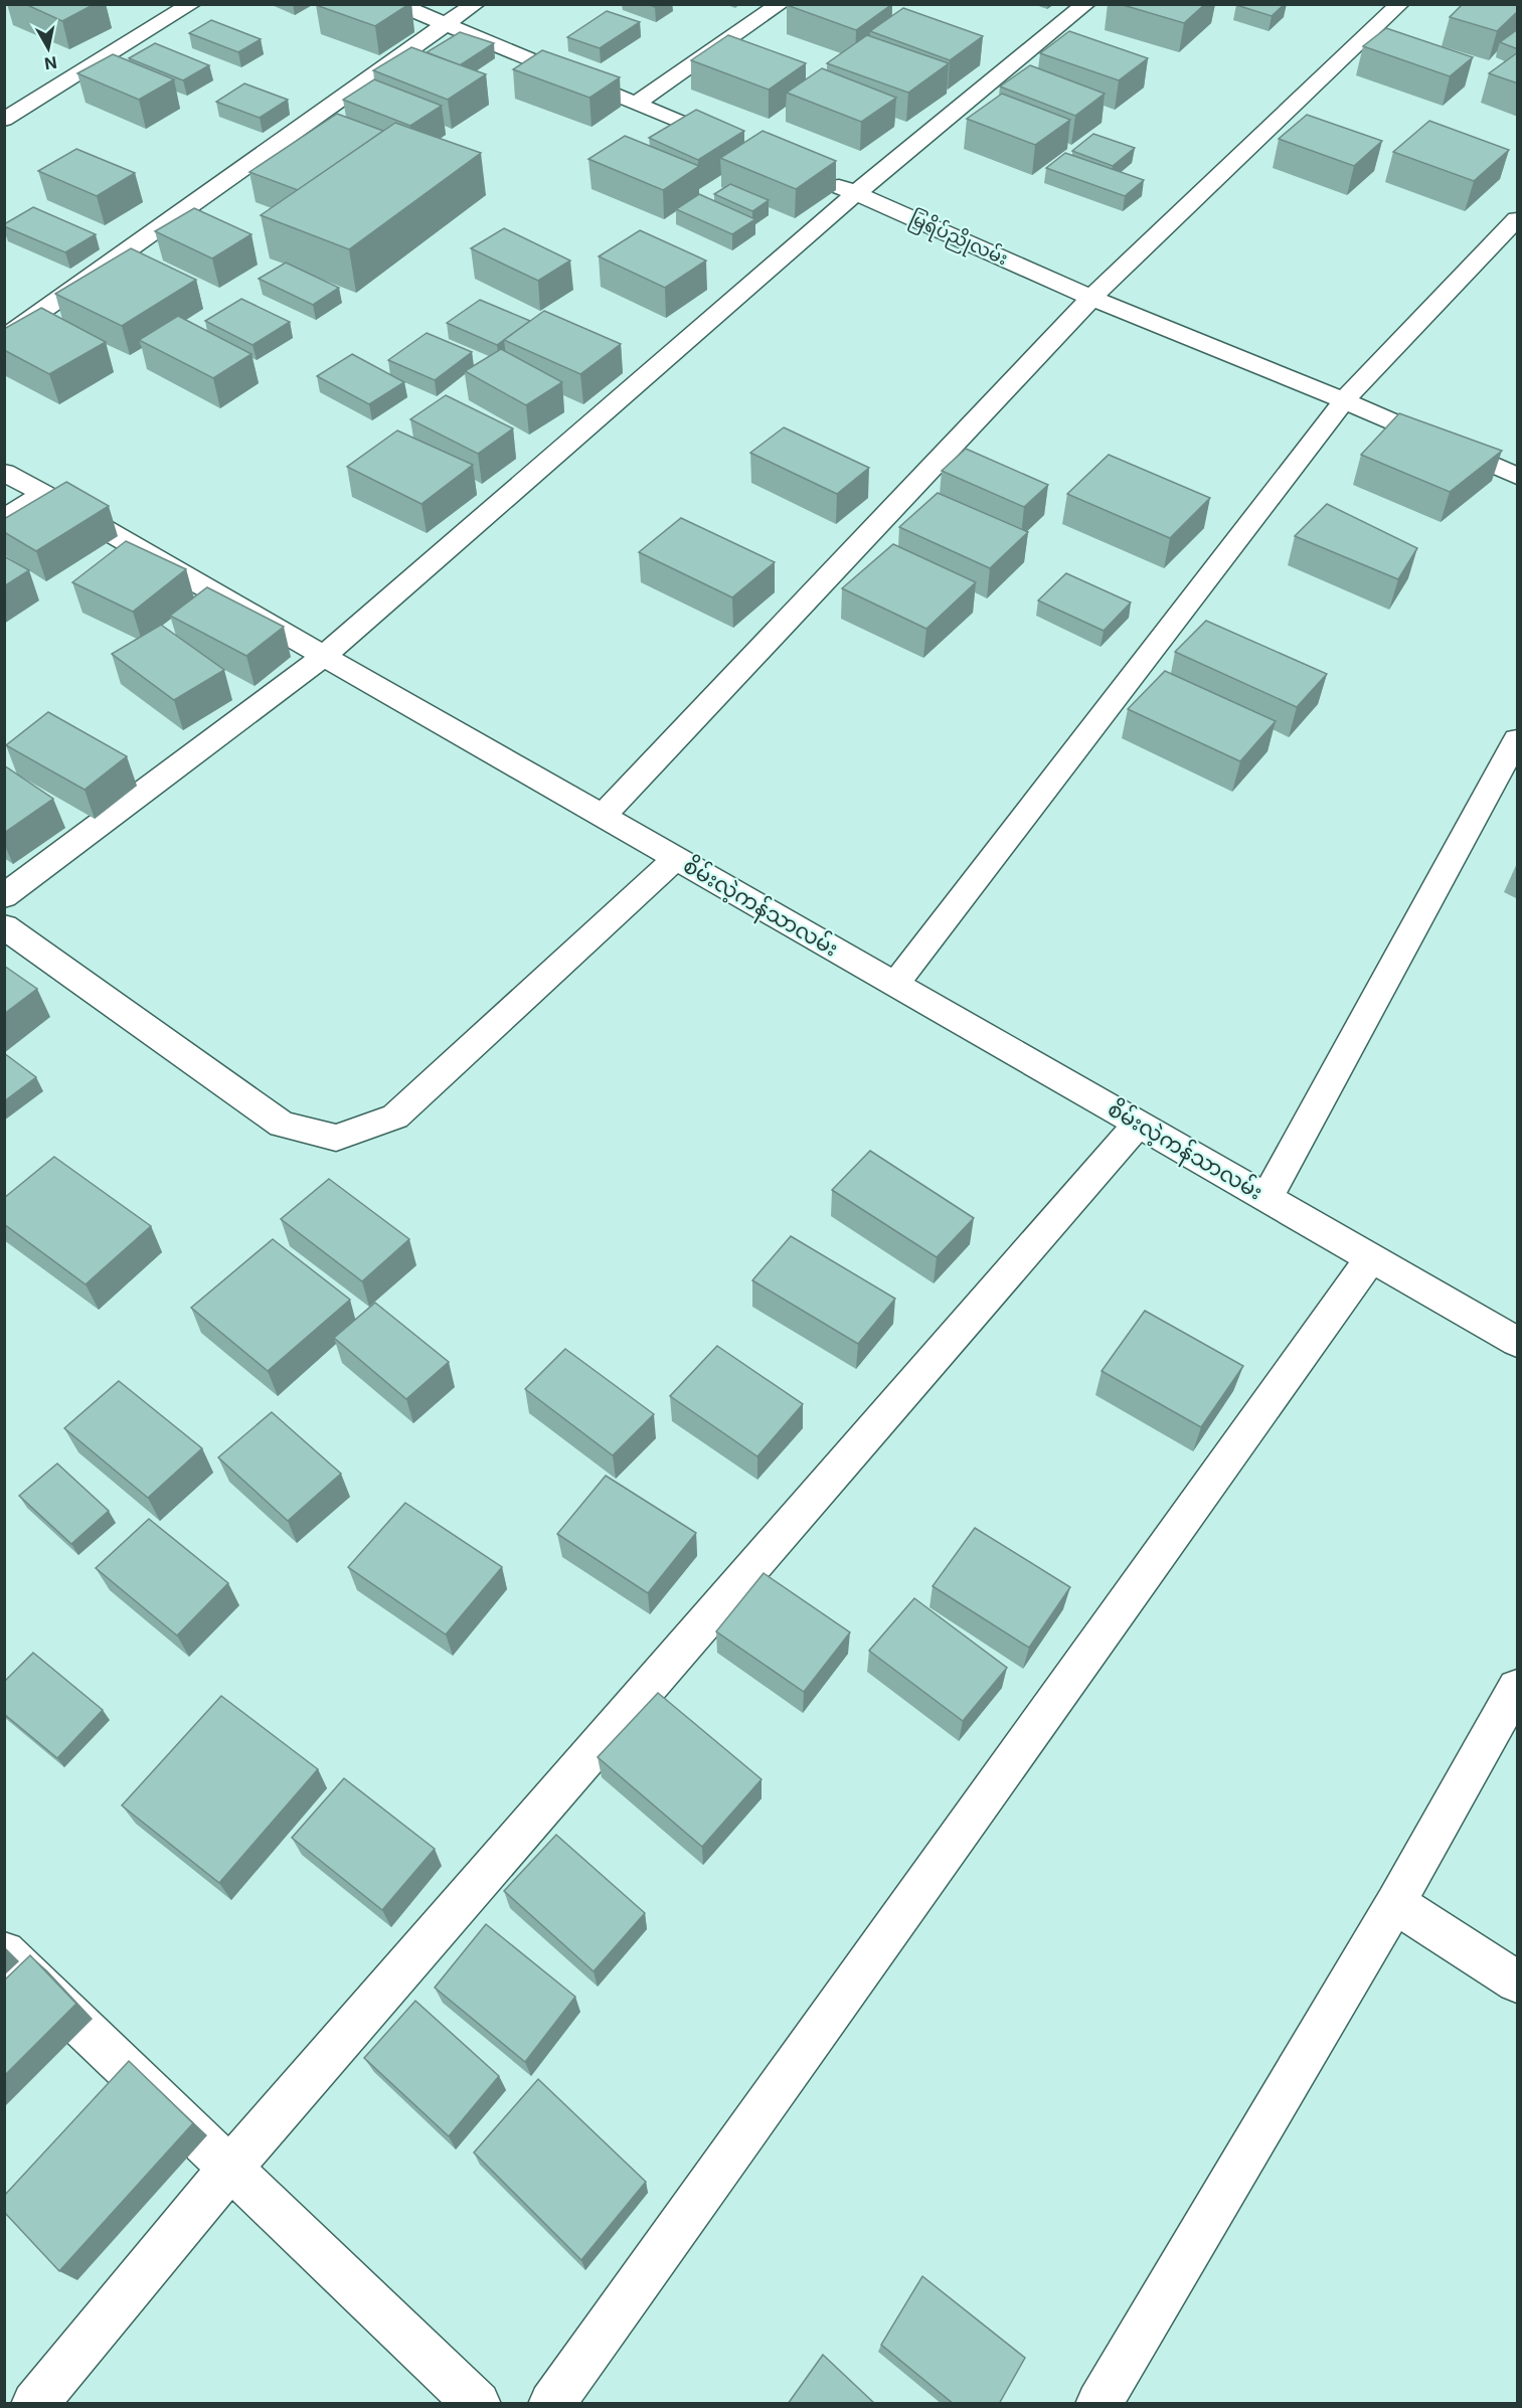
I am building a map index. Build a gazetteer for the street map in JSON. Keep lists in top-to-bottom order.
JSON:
{
  "streets": {
    "street": ["မြရိပ်ညိုလမ်း", "စိမ်းလဲ့ကန်သာလမ်း"]
  },
  "north": "bottom"
}
